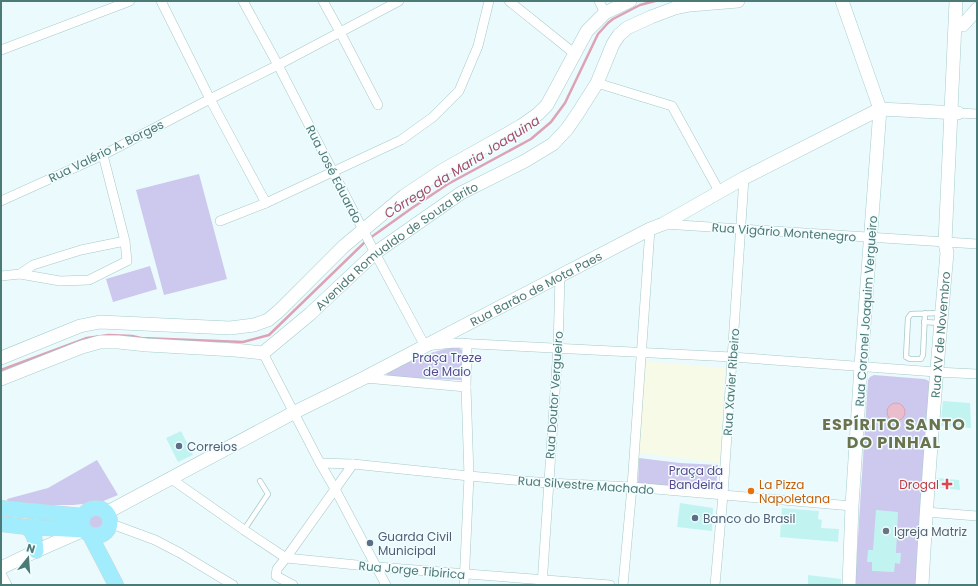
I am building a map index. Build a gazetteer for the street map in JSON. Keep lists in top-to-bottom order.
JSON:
{
  "streets": {
    "main road": [
      "Avenida Romualdo de Souza Brito",
      "Rua Barão de Mota Paes",
      "Rua Coronel Joaquim Vergueiro",
      "Rua XV de Novembro"
    ],
    "street": [
      "Rua Valério A. Borges",
      "Rua José Eduardo",
      "Rua Vigário Montenegro",
      "Rua Xavier Ribeiro",
      "Rua Doutor Vergueiro",
      "Rua Silvestre Machado",
      "Rua Jorge Tibirica"
    ]
  },
  "crossings": [
    ["Rua Valério A. Borges", "Rua José Eduardo"],
    ["Rua José Eduardo", "Avenida Romualdo de Souza Brito"],
    ["Rua José Eduardo", "Rua Barão de Mota Paes"],
    ["Rua Vigário Montenegro", "Rua Barão de Mota Paes"],
    ["Rua Vigário Montenegro", "Rua Coronel Joaquim Vergueiro"],
    ["Rua Vigário Montenegro", "Rua XV de Novembro"],
    ["Rua Vigário Montenegro", "Rua Xavier Ribeiro"],
    ["Rua Barão de Mota Paes", "Rua Coronel Joaquim Vergueiro"],
    ["Rua Barão de Mota Paes", "Rua XV de Novembro"],
    ["Rua Barão de Mota Paes", "Rua Xavier Ribeiro"],
    ["Rua Barão de Mota Paes", "Rua Doutor Vergueiro"],
    ["Rua Coronel Joaquim Vergueiro", "Rua Silvestre Machado"],
    ["Rua Xavier Ribeiro", "Rua Silvestre Machado"],
    ["Rua Doutor Vergueiro", "Rua Silvestre Machado"],
    ["Rua Doutor Vergueiro", "Rua Jorge Tibirica"]
  ],
  "districts": ["ESPÍRITO SANTO DO PINHAL"],
  "water": ["Córrego da Maria Joaquina"],
  "parks": ["Praça Treze de Maio", "Praça da Bandeira"],
  "places": {
    "other": [
      "Correios",
      "La Pizza Napoletana",
      "Banco do Brasil",
      "Igreja Matriz",
      "Guarda Civil Municipal"
    ],
    "health": ["Drogal"]
  },
  "north": "top"
}
